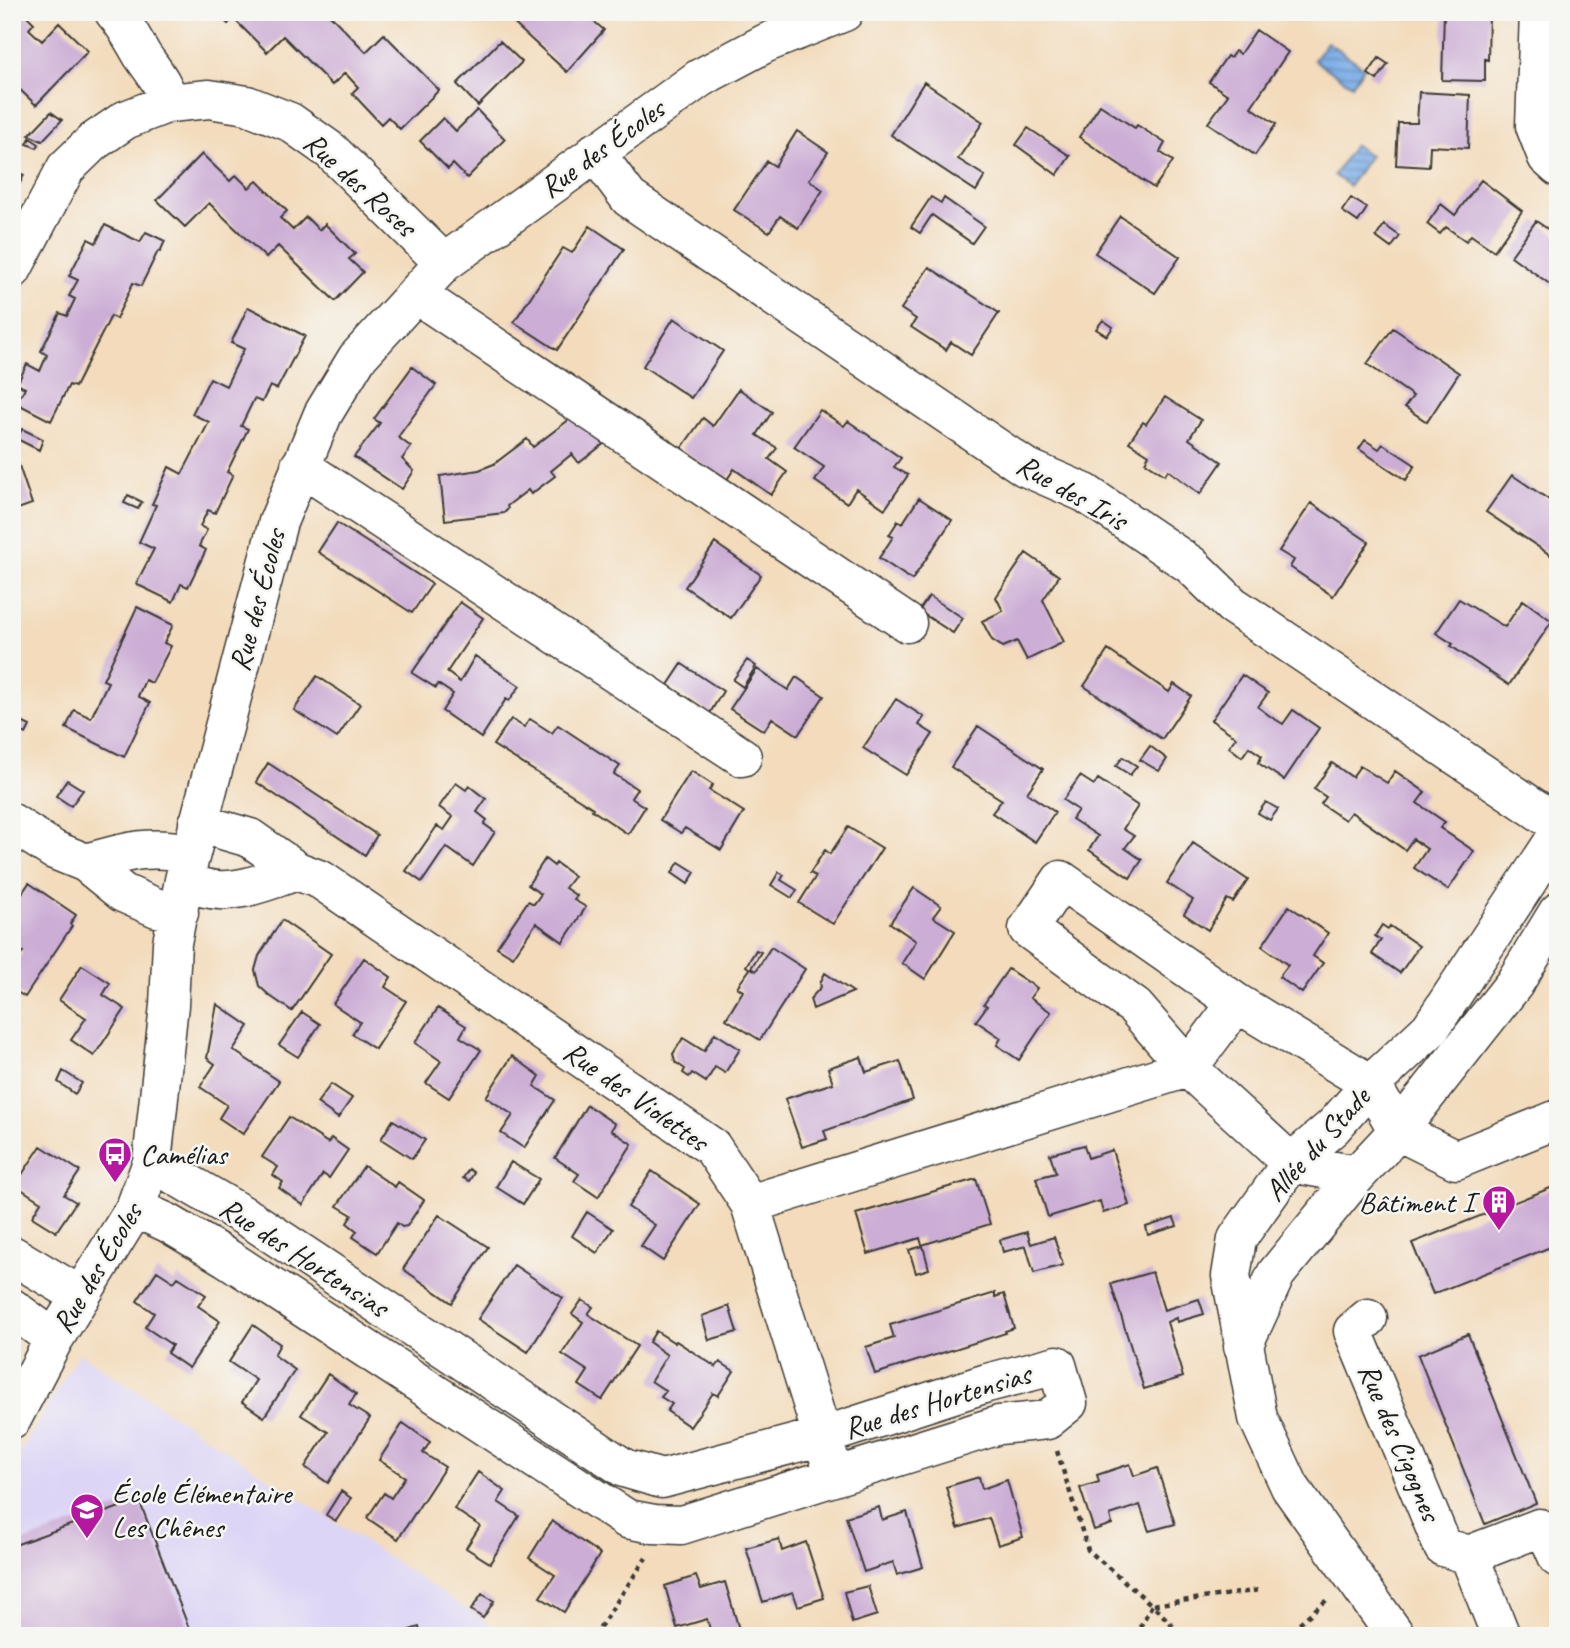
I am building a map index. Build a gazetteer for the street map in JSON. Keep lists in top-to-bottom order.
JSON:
{
  "streets": {
    "street": [
      "Rue des Écoles",
      "Rue des Roses",
      "Rue des Iris",
      "Rue des Violettes",
      "Allée du Stade",
      "Rue des Hortensias",
      "Rue des Cigognes"
    ]
  },
  "crossings": [
    ["Rue des Écoles", "Rue des Roses"],
    ["Rue des Écoles", "Rue des Iris"],
    ["Rue des Écoles", "Rue des Violettes"],
    ["Rue des Écoles", "Rue des Hortensias"],
    ["Rue des Violettes", "Rue des Hortensias"]
  ],
  "places": {
    "bus stop": ["Camélias"],
    "building": ["Bâtiment I"],
    "school or university": ["École Élémentaire Les Chênes"]
  }
}
